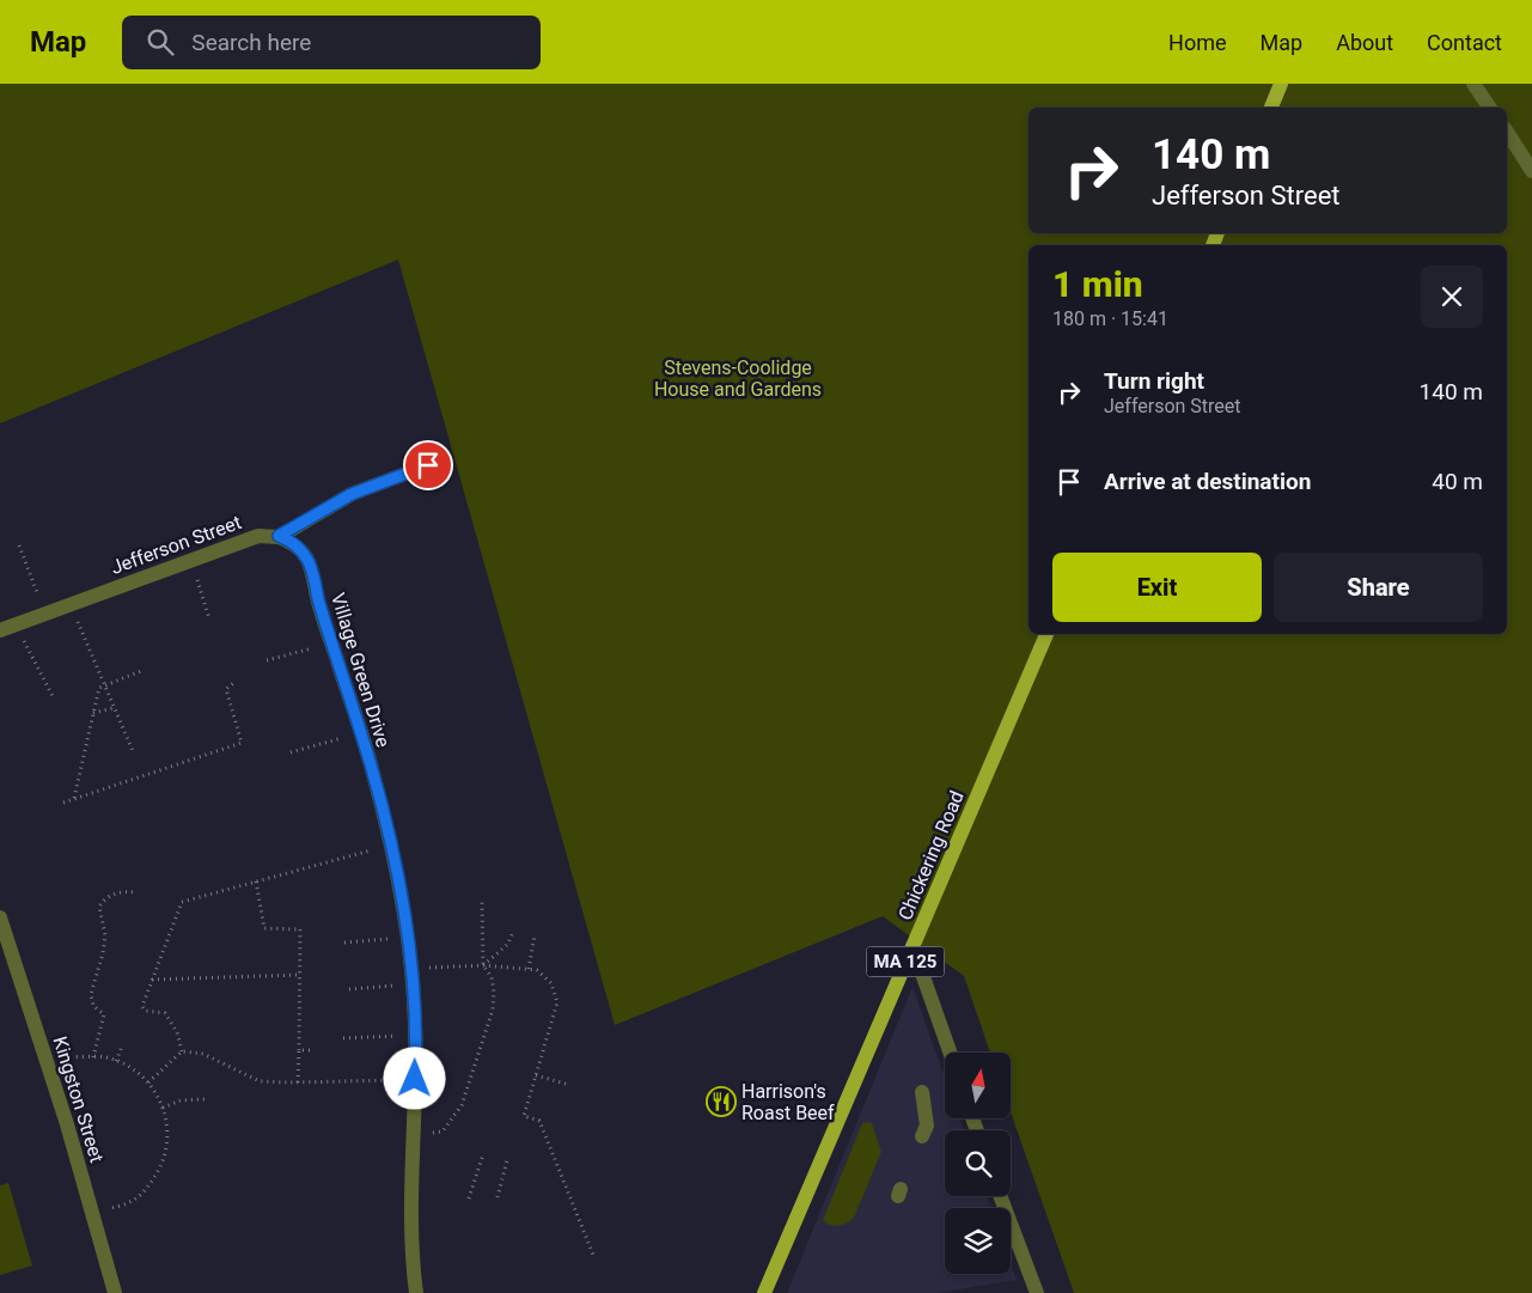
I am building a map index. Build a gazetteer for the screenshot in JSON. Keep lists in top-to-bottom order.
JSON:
{
  "streets": {
    "main road": ["Chickering Road", "MA 125"],
    "street": ["Jefferson Street", "Village Green Drive", "Kingston Street"]
  },
  "crossings": [
    ["Jefferson Street", "Village Green Drive"]
  ],
  "parks": ["Stevens-Coolidge House and Gardens"],
  "places": {
    "restaurant": ["Harrison's Roast Beef"]
  },
  "north": "top",
  "page": {
    "header": "Map",
    "search": "Search here",
    "nav": [
      "Home",
      "Map",
      "About",
      "Contact"
    ],
    "turn": ["140 m", "Jefferson Street"],
    "heading": ["1 min", "180 m · 15:41"],
    "list": [
      {
        "name": "Turn right",
        "note": "Jefferson Street",
        "value": "140 m"
      },
      {
        "name": "Arrive at destination",
        "value": "40 m"
      }
    ],
    "buttons": ["Exit", "Share"]
  }
}
